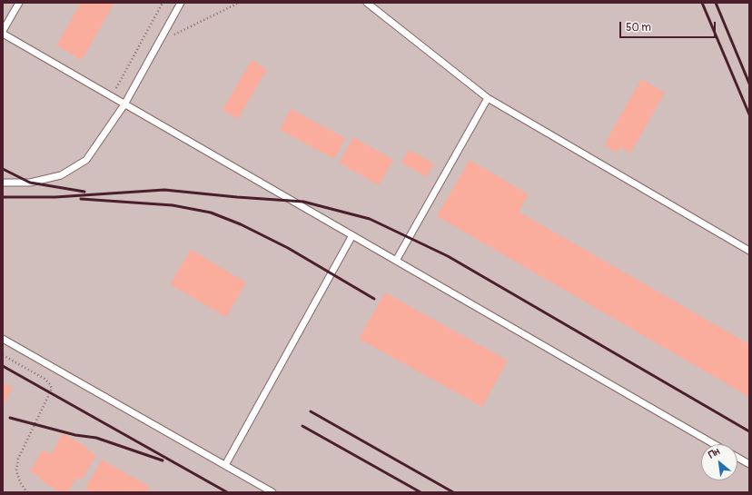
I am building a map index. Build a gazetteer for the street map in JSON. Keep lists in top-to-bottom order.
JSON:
{
  "scale_bar": "50 m",
  "north": "top left"
}
